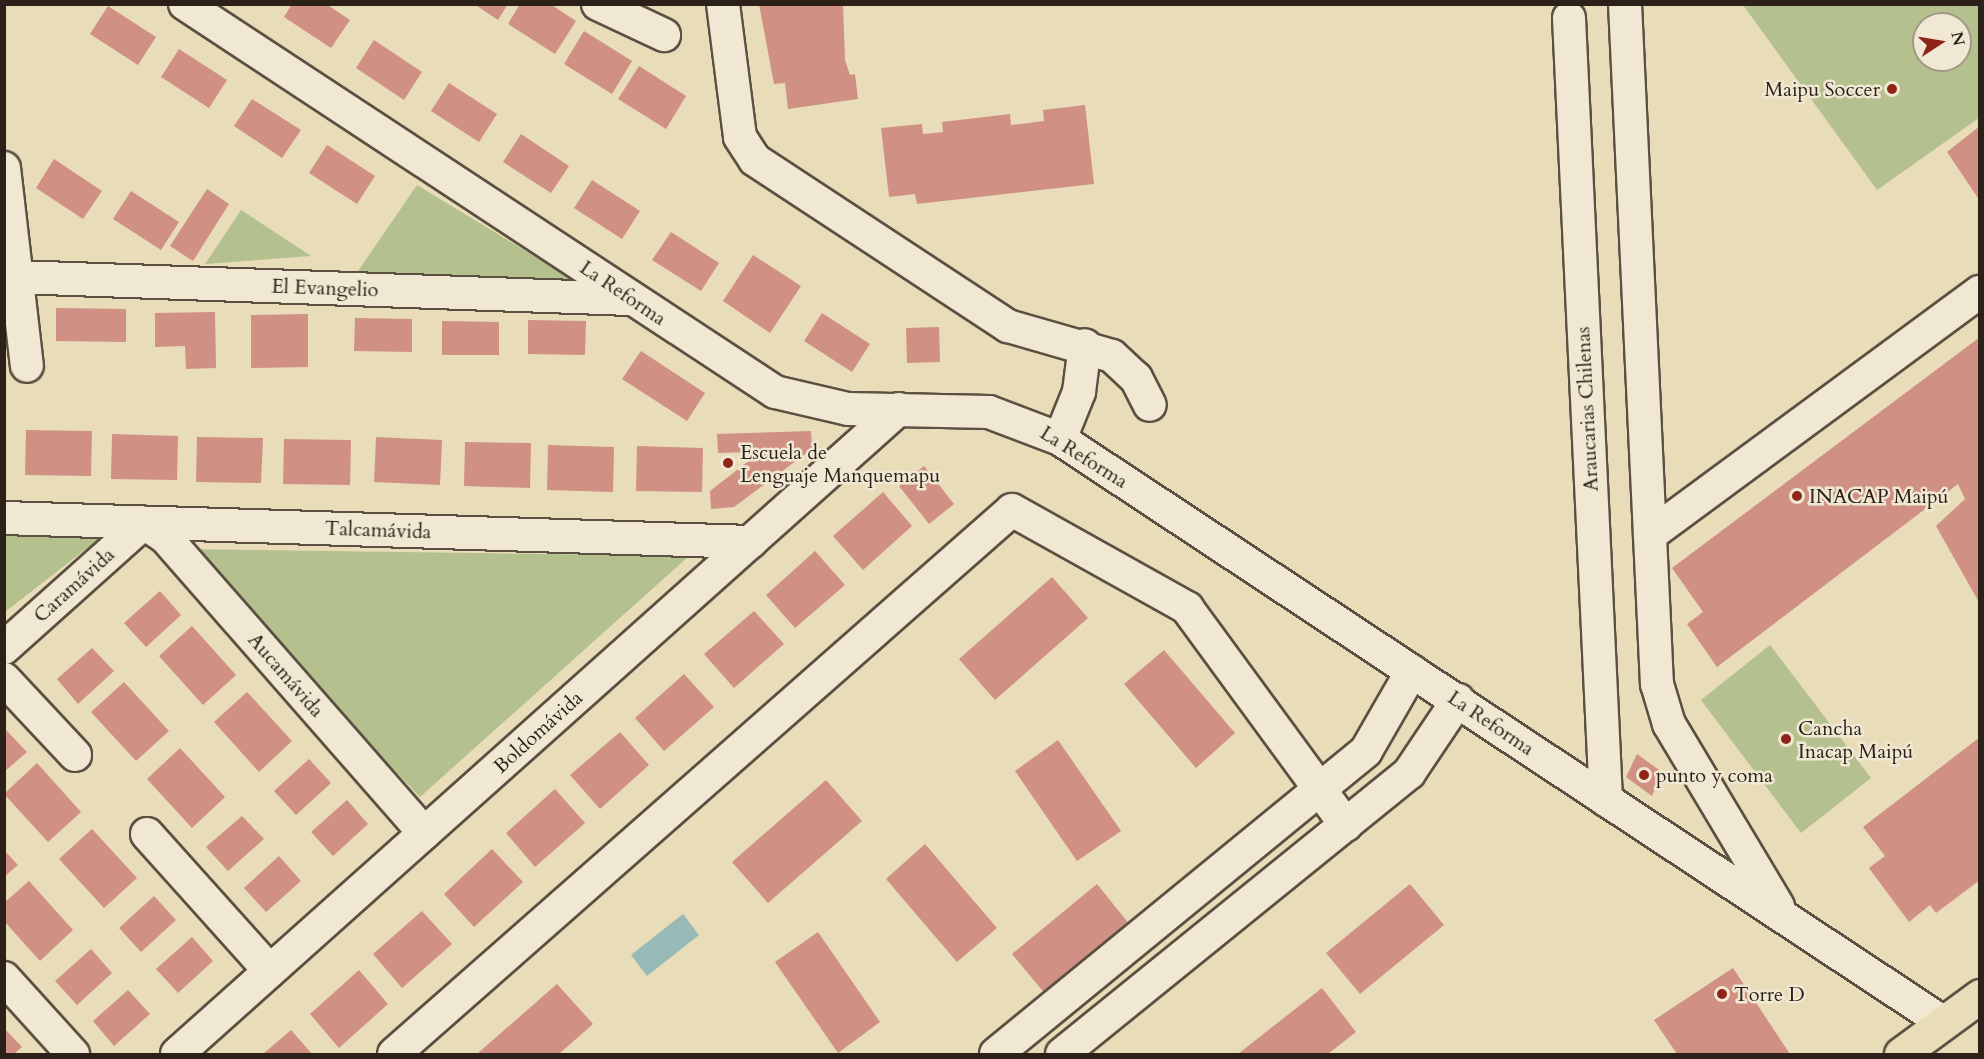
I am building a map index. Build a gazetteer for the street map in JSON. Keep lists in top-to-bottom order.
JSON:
{
  "streets": {
    "street": [
      "El Evangelio",
      "La Reforma",
      "Araucarias Chilenas",
      "Talcamávida",
      "Caramávida",
      "Aucamávida",
      "Boldomávida"
    ]
  },
  "crossings": [
    ["El Evangelio", "La Reforma"],
    ["La Reforma", "Araucarias Chilenas"],
    ["La Reforma", "Boldomávida"],
    ["Talcamávida", "Caramávida"],
    ["Talcamávida", "Aucamávida"],
    ["Talcamávida", "Boldomávida"],
    ["Caramávida", "Aucamávida"],
    ["Aucamávida", "Boldomávida"]
  ],
  "places": [
    "Maipu Soccer",
    "Escuela de Lenguaje Manquemapu",
    "INACAP Maipú",
    "Cancha Inacap Maipú",
    "punto y coma",
    "Torre D"
  ],
  "north": "right"
}
